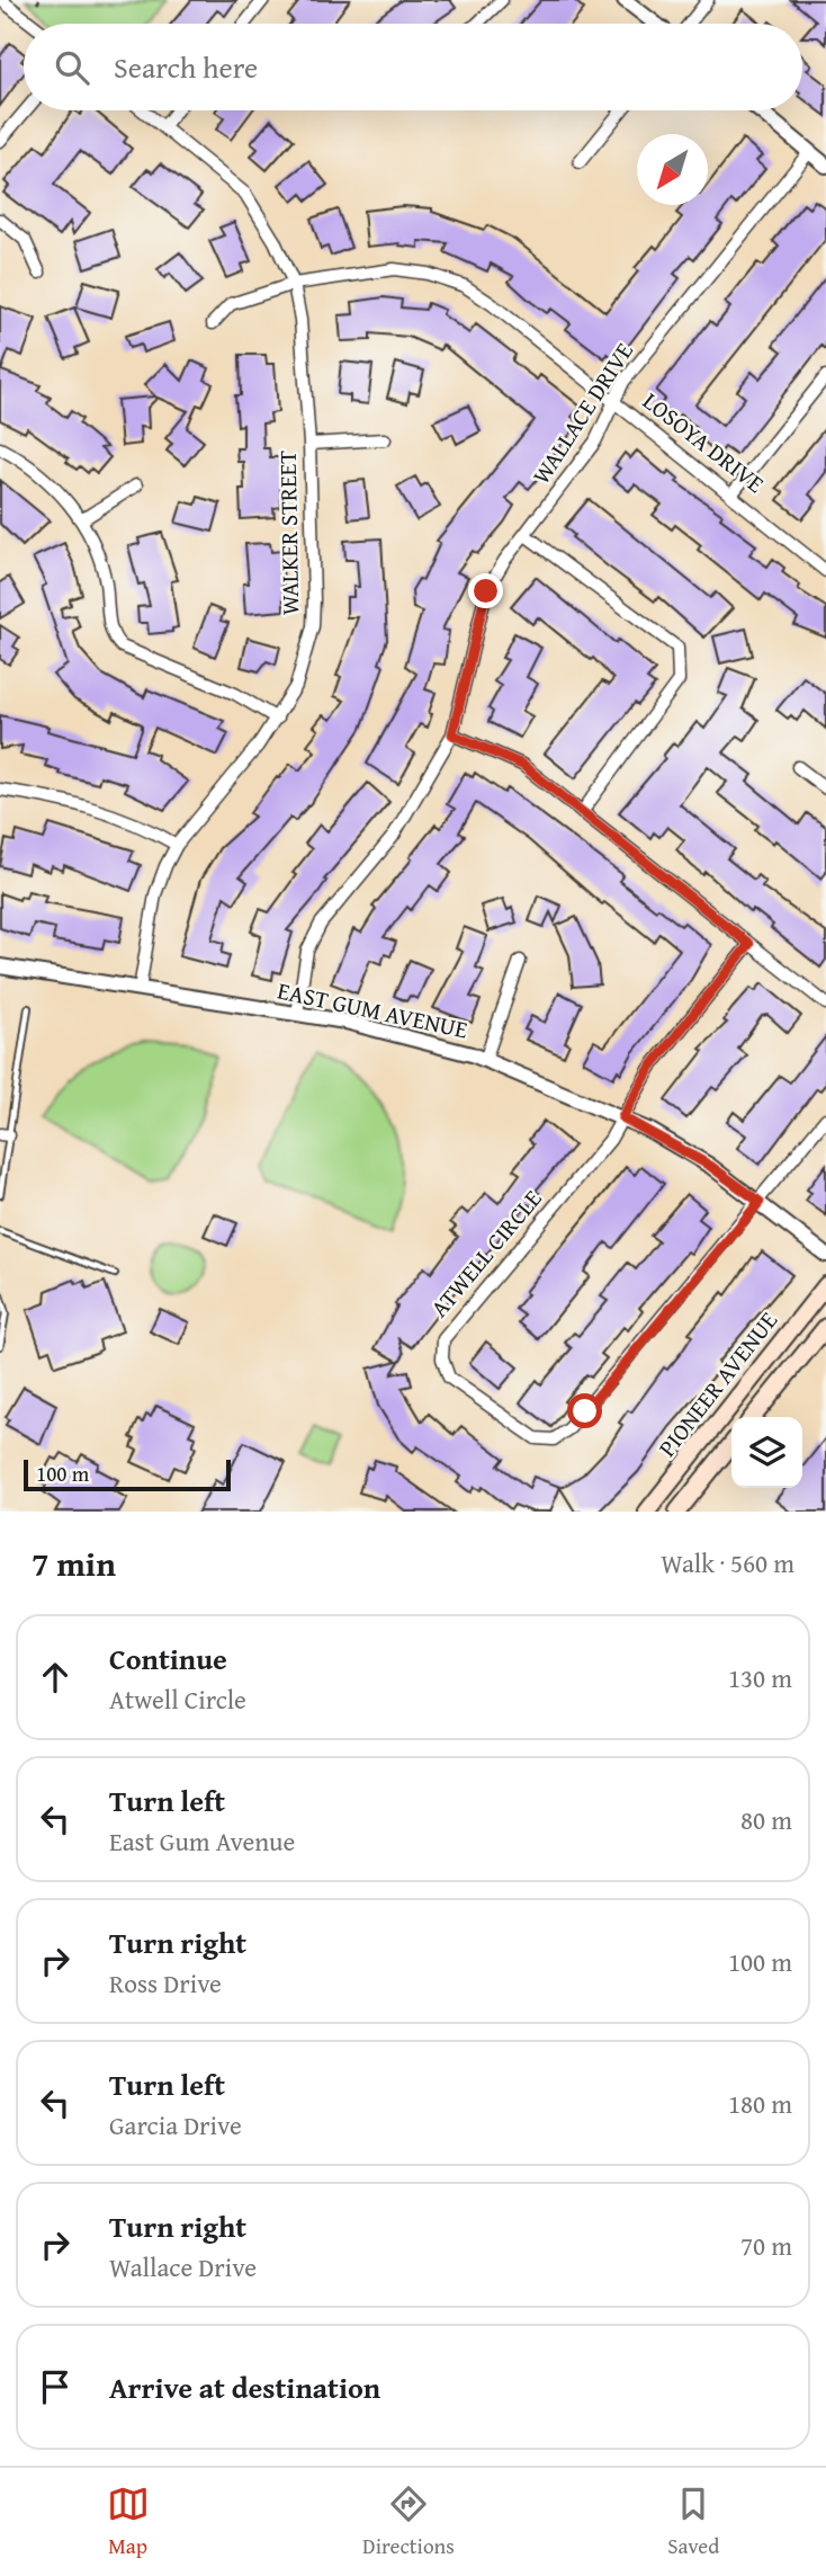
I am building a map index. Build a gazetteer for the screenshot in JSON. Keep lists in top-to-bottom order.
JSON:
{
  "streets": {
    "main road": ["PIONEER AVENUE"],
    "street": [
      "WALLACE DRIVE",
      "LOSOYA DRIVE",
      "WALKER STREET",
      "EAST GUM AVENUE",
      "ATWELL CIRCLE"
    ]
  },
  "crossings": [
    ["WALLACE DRIVE", "LOSOYA DRIVE"],
    ["WALLACE DRIVE", "EAST GUM AVENUE"],
    ["LOSOYA DRIVE", "WALKER STREET"],
    ["WALKER STREET", "EAST GUM AVENUE"],
    ["EAST GUM AVENUE", "ATWELL CIRCLE"]
  ],
  "scale_bar": "100 m",
  "north": "bottom left",
  "page": {
    "search": "Search here",
    "scale": "100 m",
    "heading": ["7 min", "Walk · 560 m"],
    "list": [
      ["Continue", "Atwell Circle", "130 m"],
      ["Turn left", "East Gum Avenue", "80 m"],
      ["Turn right", "Ross Drive", "100 m"],
      ["Turn left", "Garcia Drive", "180 m"],
      ["Turn right", "Wallace Drive", "70 m"],
      "Arrive at destination"
    ],
    "nav": ["Map", "Directions", "Saved"]
  }
}
